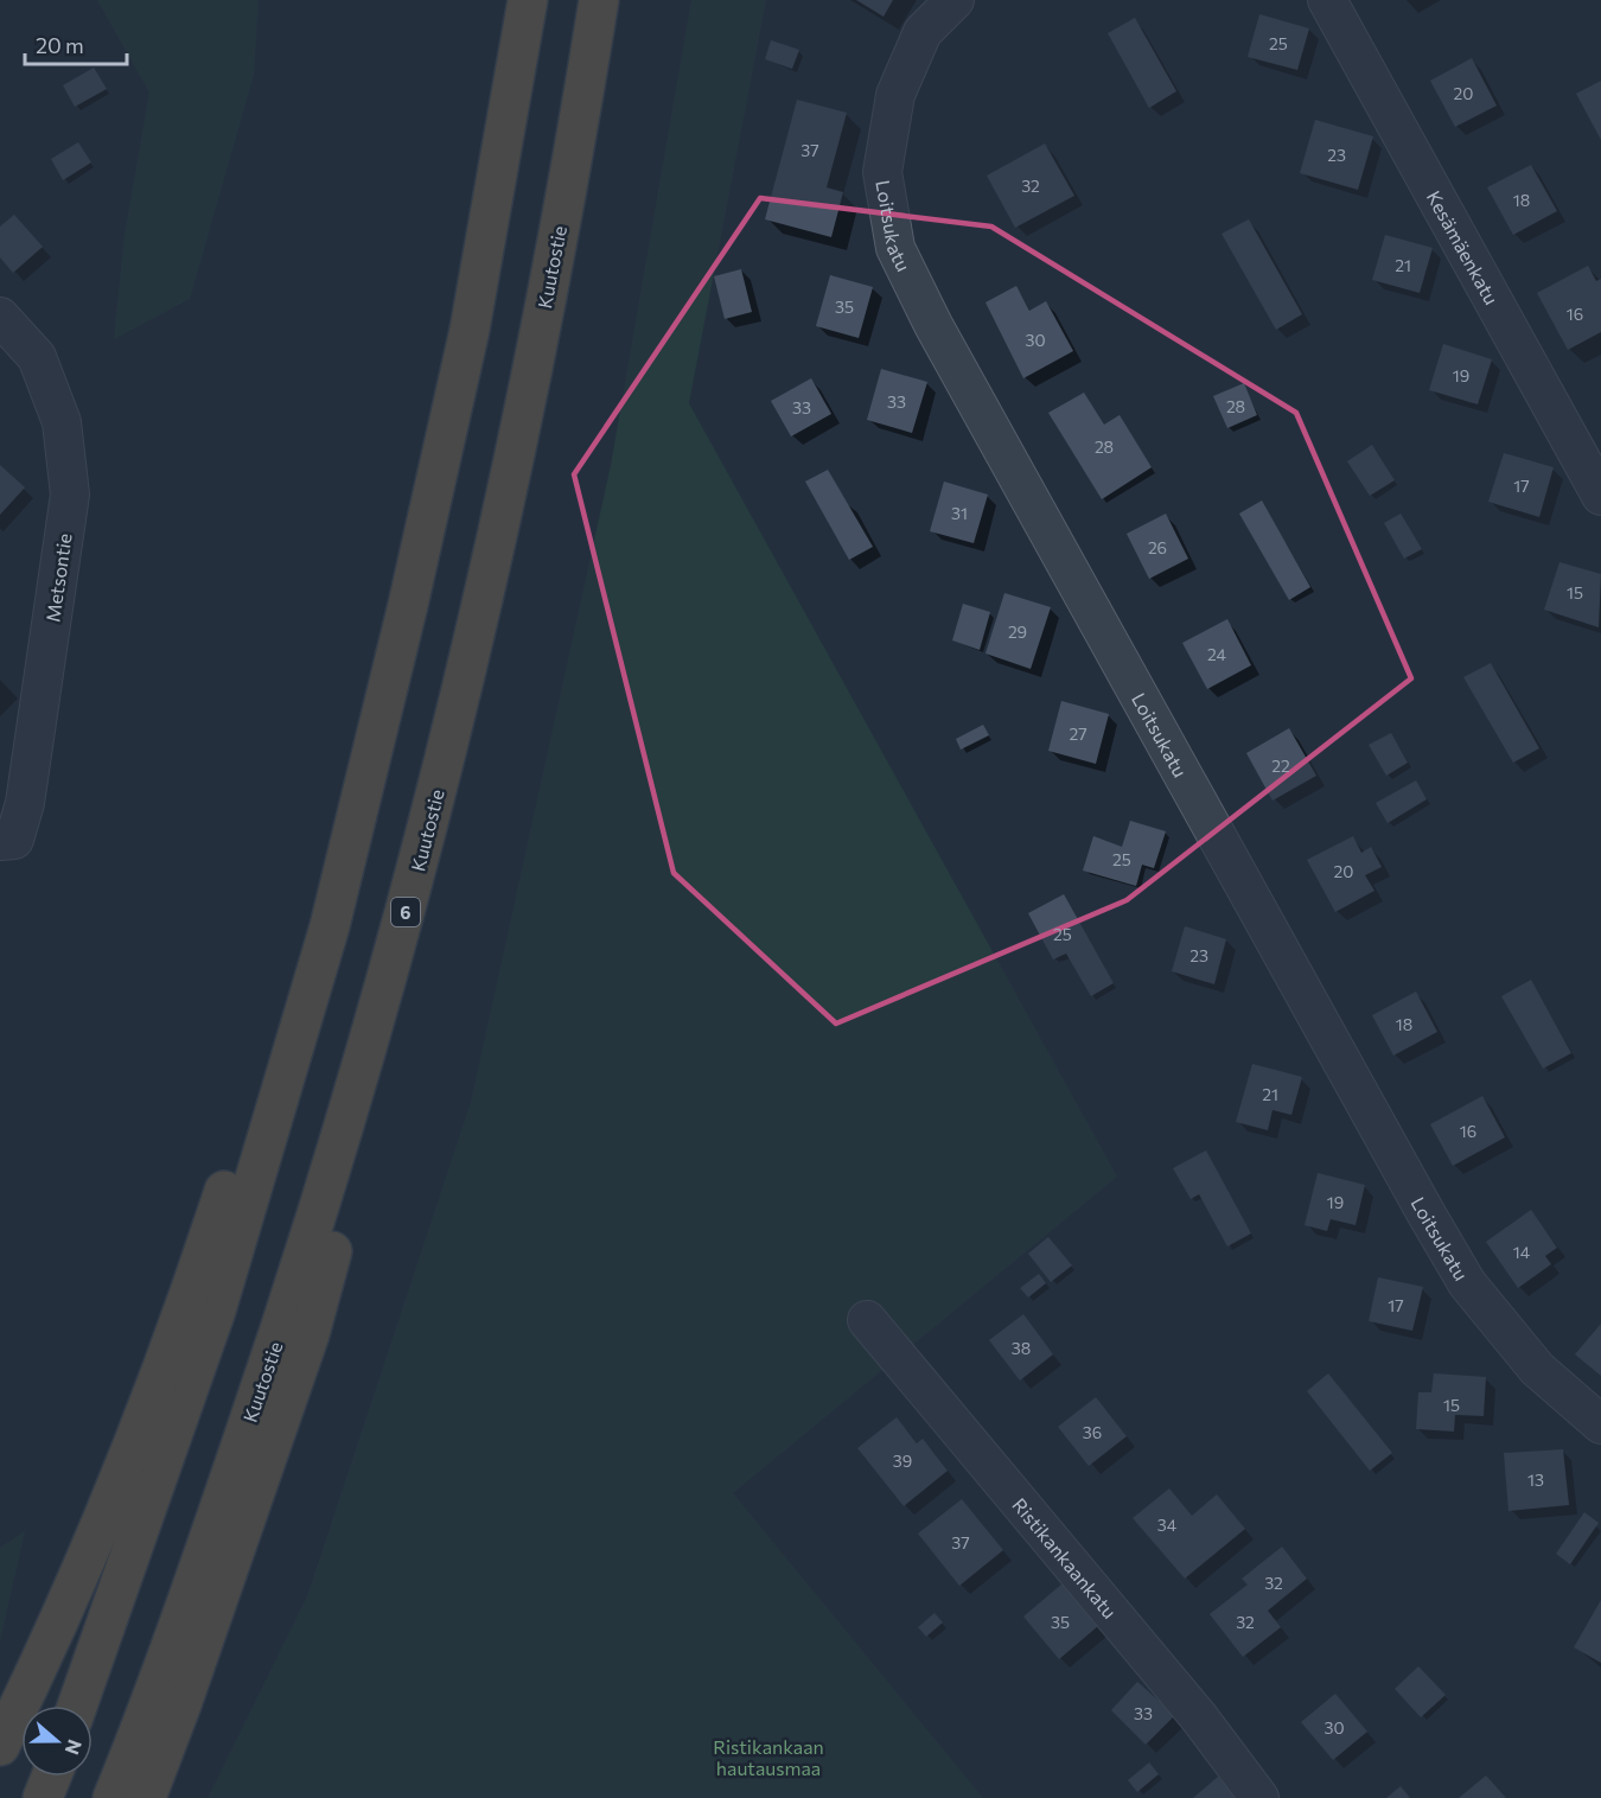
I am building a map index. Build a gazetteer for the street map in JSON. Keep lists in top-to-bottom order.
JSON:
{
  "streets": {
    "highway": ["Kuutostie", "6"],
    "street": [
      "Loitsukatu",
      "Kesämäenkatu",
      "Metsontie",
      "Ristikankaankatu"
    ]
  },
  "parks": ["Ristikankaan hautausmaa"],
  "house_numbers": [
    "25",
    "20",
    "37",
    "23",
    "32",
    "18",
    "21",
    "35",
    "16",
    "30",
    "19",
    "33",
    "28",
    "33",
    "28",
    "17",
    "31",
    "26",
    "15",
    "29",
    "24",
    "27",
    "22",
    "25",
    "20",
    "25",
    "23",
    "18",
    "21",
    "16",
    "19",
    "14",
    "17",
    "38",
    "15",
    "36",
    "39",
    "13",
    "34",
    "37",
    "32",
    "35",
    "32",
    "33",
    "30"
  ],
  "scale_bar": "20 m",
  "north": "right"
}
